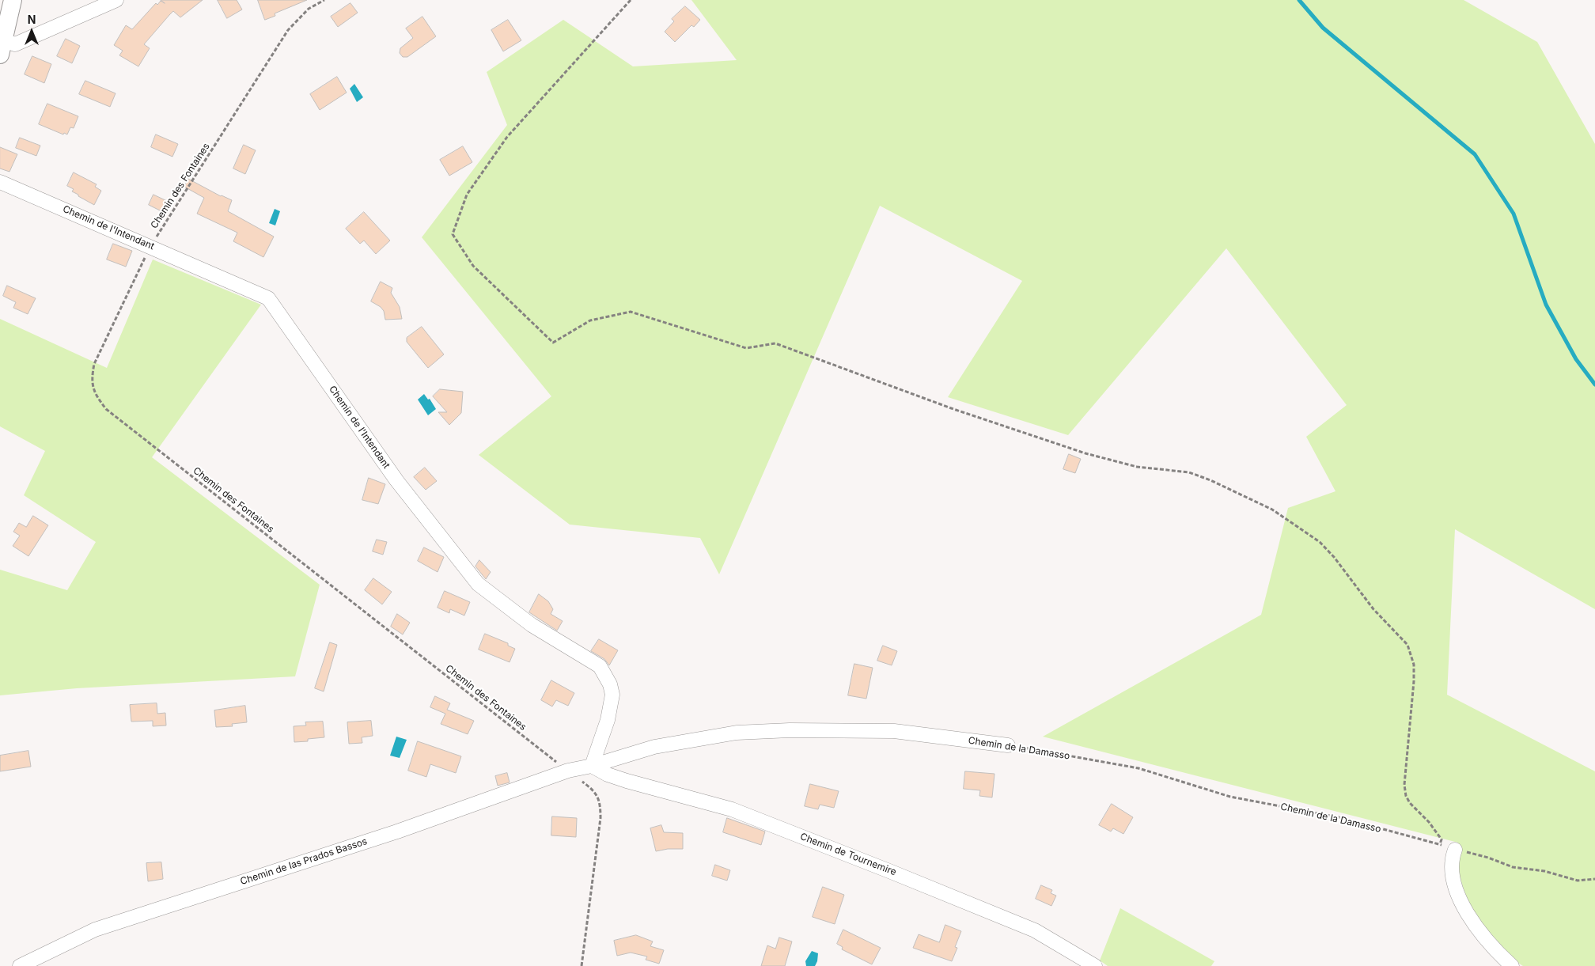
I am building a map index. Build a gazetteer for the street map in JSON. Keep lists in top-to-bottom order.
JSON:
{
  "streets": {
    "street": [
      "Chemin de l'Intendant",
      "Chemin de la Damasso",
      "Chemin de Tournemire",
      "Chemin de las Prados Bassos"
    ],
    "path": ["Chemin des Fontaines"]
  },
  "crossings": [
    ["Chemin des Fontaines", "Chemin de l'Intendant"],
    ["Chemin des Fontaines", "Chemin de las Prados Bassos"],
    ["Chemin de l'Intendant", "Chemin de la Damasso"],
    ["Chemin de l'Intendant", "Chemin de Tournemire"],
    ["Chemin de l'Intendant", "Chemin de las Prados Bassos"],
    ["Chemin de la Damasso", "Chemin de Tournemire"],
    ["Chemin de la Damasso", "Chemin de las Prados Bassos"],
    ["Chemin de Tournemire", "Chemin de las Prados Bassos"]
  ],
  "north": "top"
}
